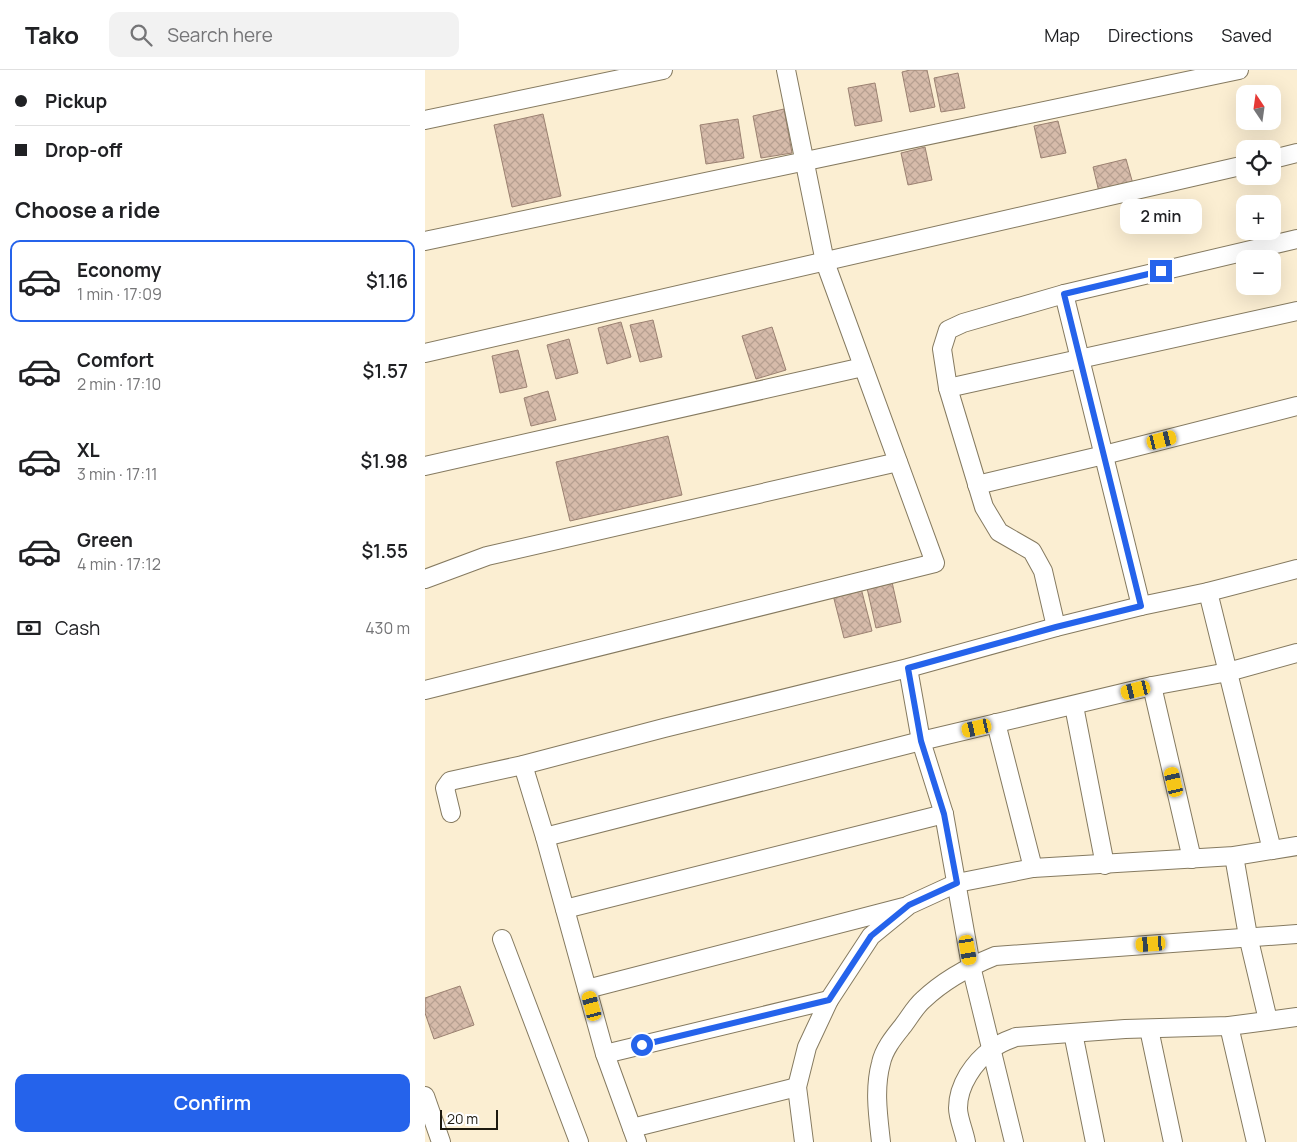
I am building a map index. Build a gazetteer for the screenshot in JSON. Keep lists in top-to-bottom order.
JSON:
{
  "scale_bar": "20 m",
  "north": "top",
  "page": {
    "header": "Tako",
    "search": "Search here",
    "nav": ["Map", "Directions", "Saved"],
    "banner": ["Pickup", "Drop-off"],
    "map_buttons": ["+", "−"],
    "heading": "Choose a ride",
    "bubble": "2 min",
    "list": [
      {
        "name": "Economy",
        "note": "1 min · 17:09",
        "value": "$1.16"
      },
      {
        "name": "Comfort",
        "note": "2 min · 17:10",
        "value": "$1.57"
      },
      {
        "name": "XL",
        "note": "3 min · 17:11",
        "value": "$1.98"
      },
      {
        "name": "Green",
        "note": "4 min · 17:12",
        "value": "$1.55"
      }
    ],
    "pay": ["Cash", "430 m"],
    "buttons": "Confirm",
    "scale": "20 m"
  }
}
